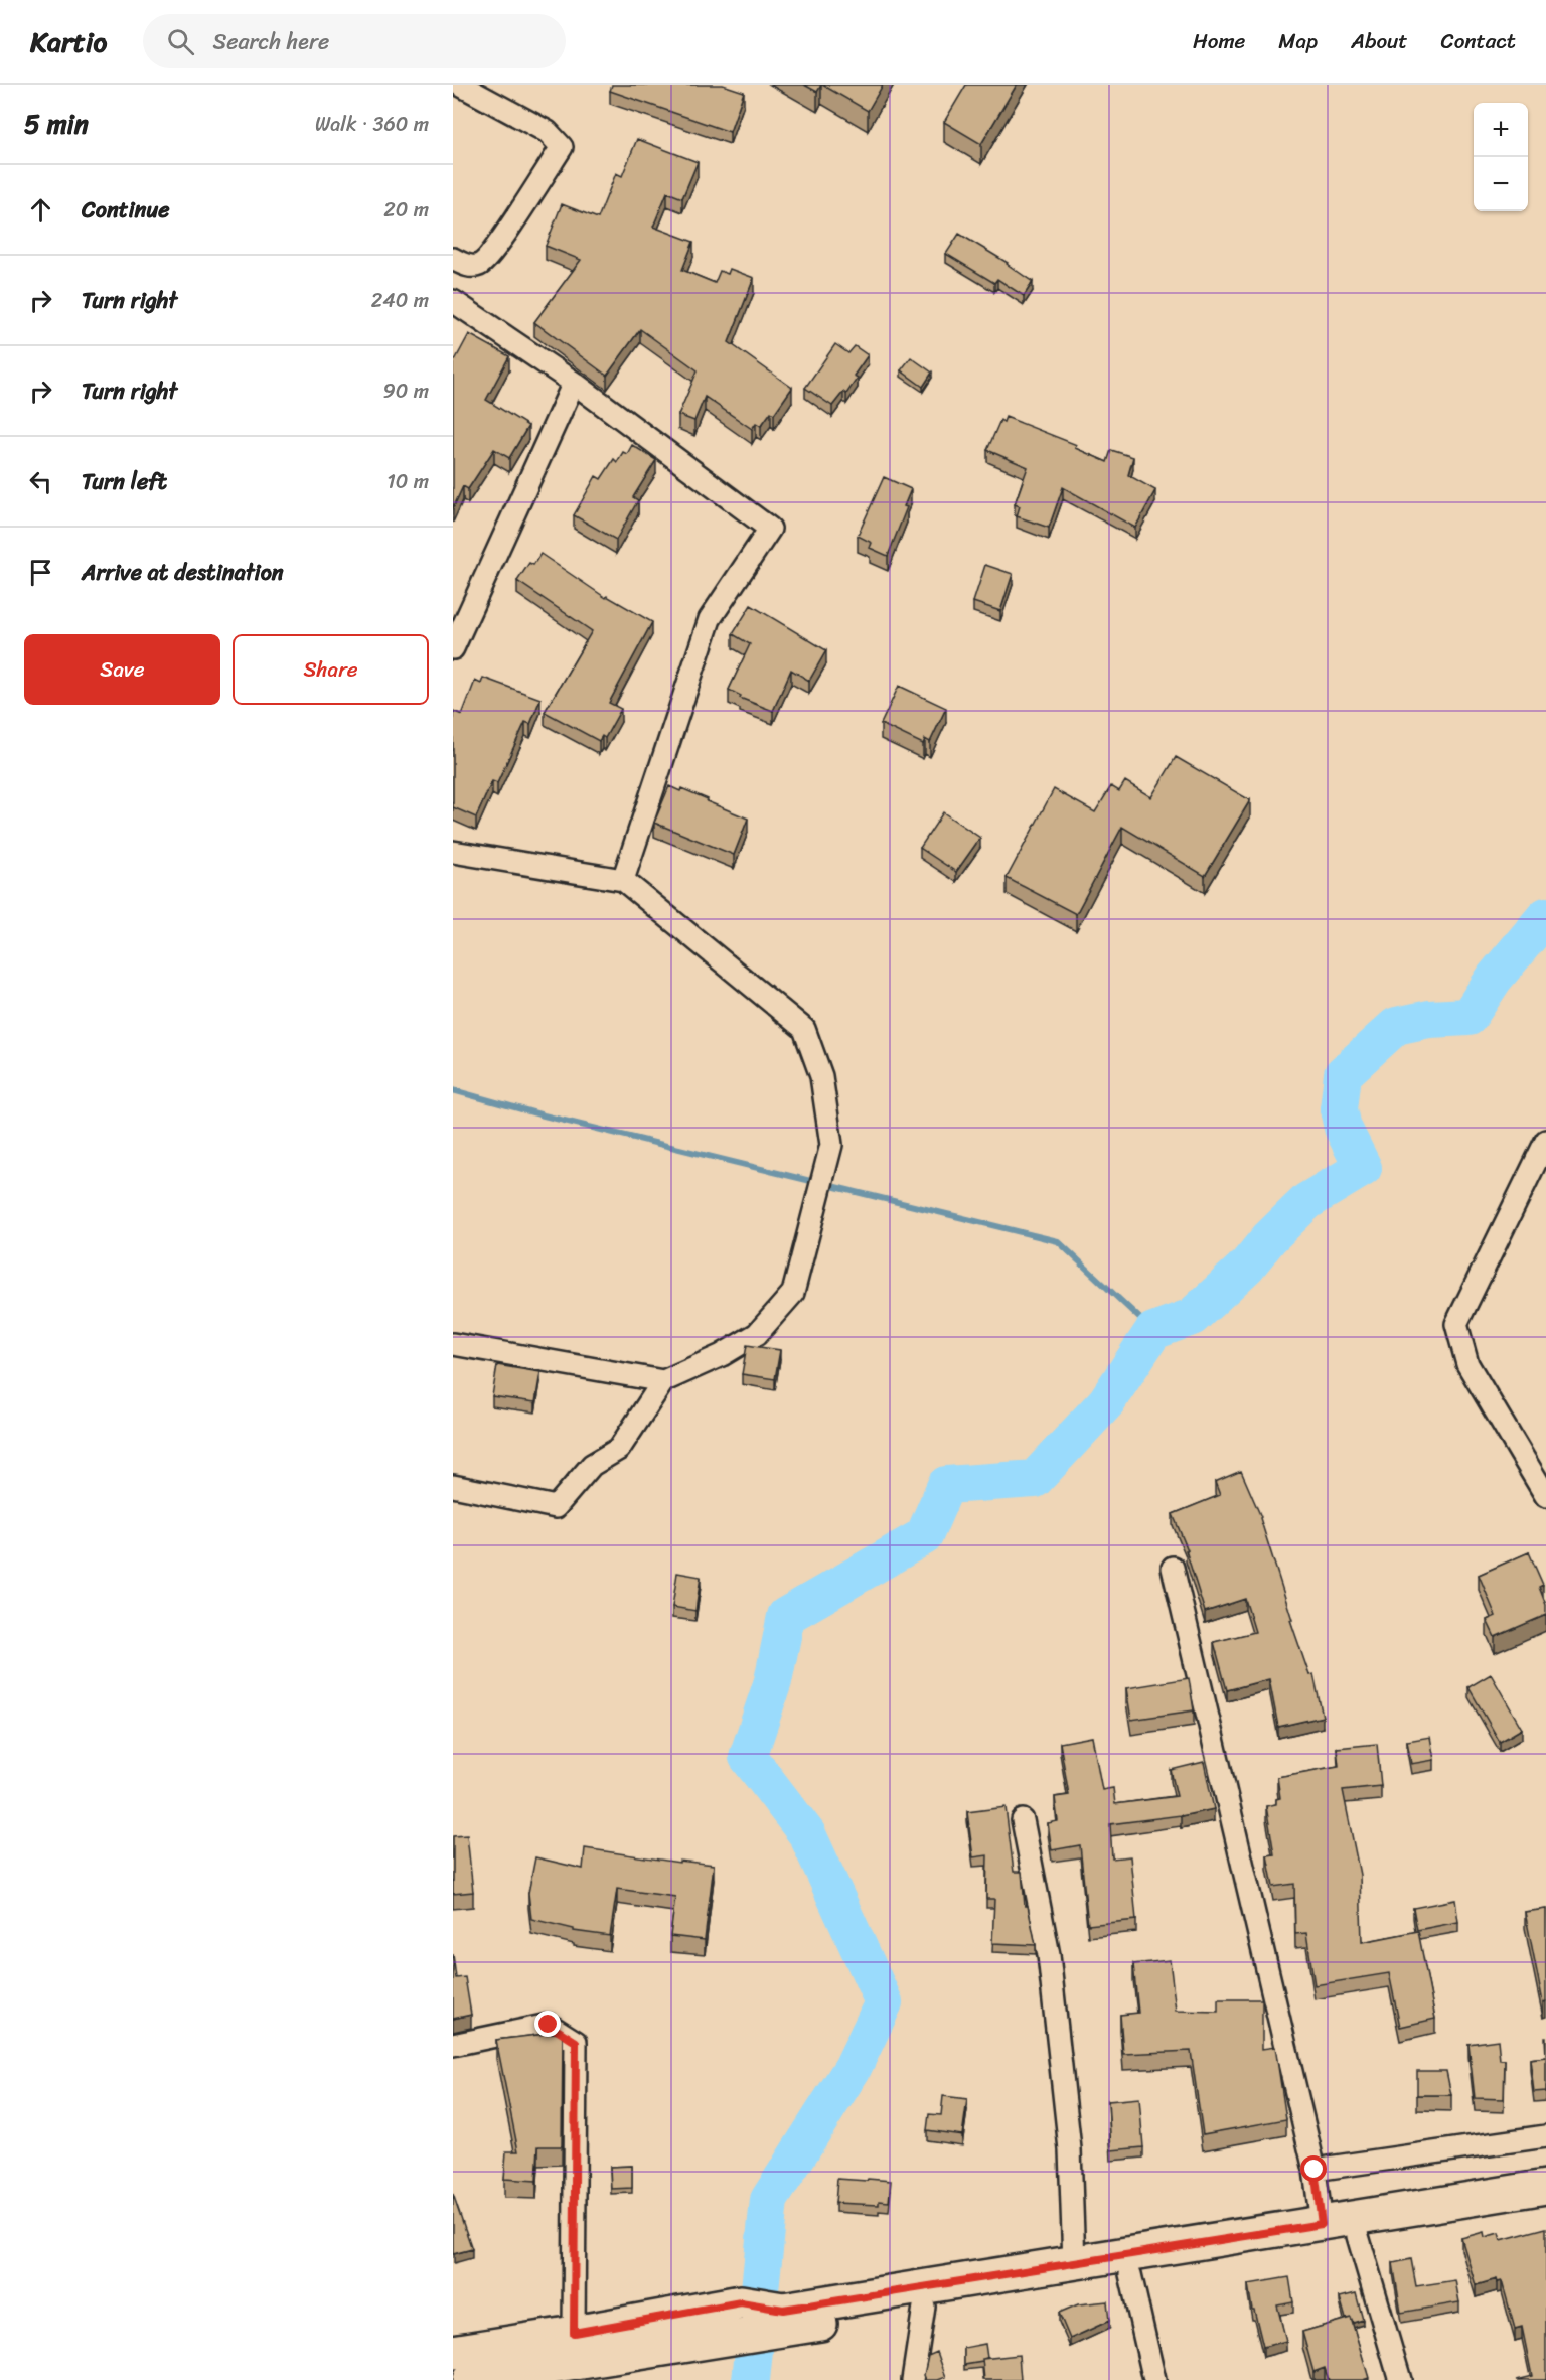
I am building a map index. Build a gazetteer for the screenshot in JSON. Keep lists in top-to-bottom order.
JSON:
{
  "page": {
    "header": "Kartio",
    "search": "Search here",
    "nav": [
      "Home",
      "Map",
      "About",
      "Contact"
    ],
    "heading": ["5 min", "Walk · 360 m"],
    "map_buttons": ["+", "−"],
    "list": [
      ["Continue", "20 m"],
      ["Turn right", "240 m"],
      ["Turn right", "90 m"],
      ["Turn left", "10 m"],
      "Arrive at destination"
    ],
    "buttons": ["Save", "Share"]
  }
}
